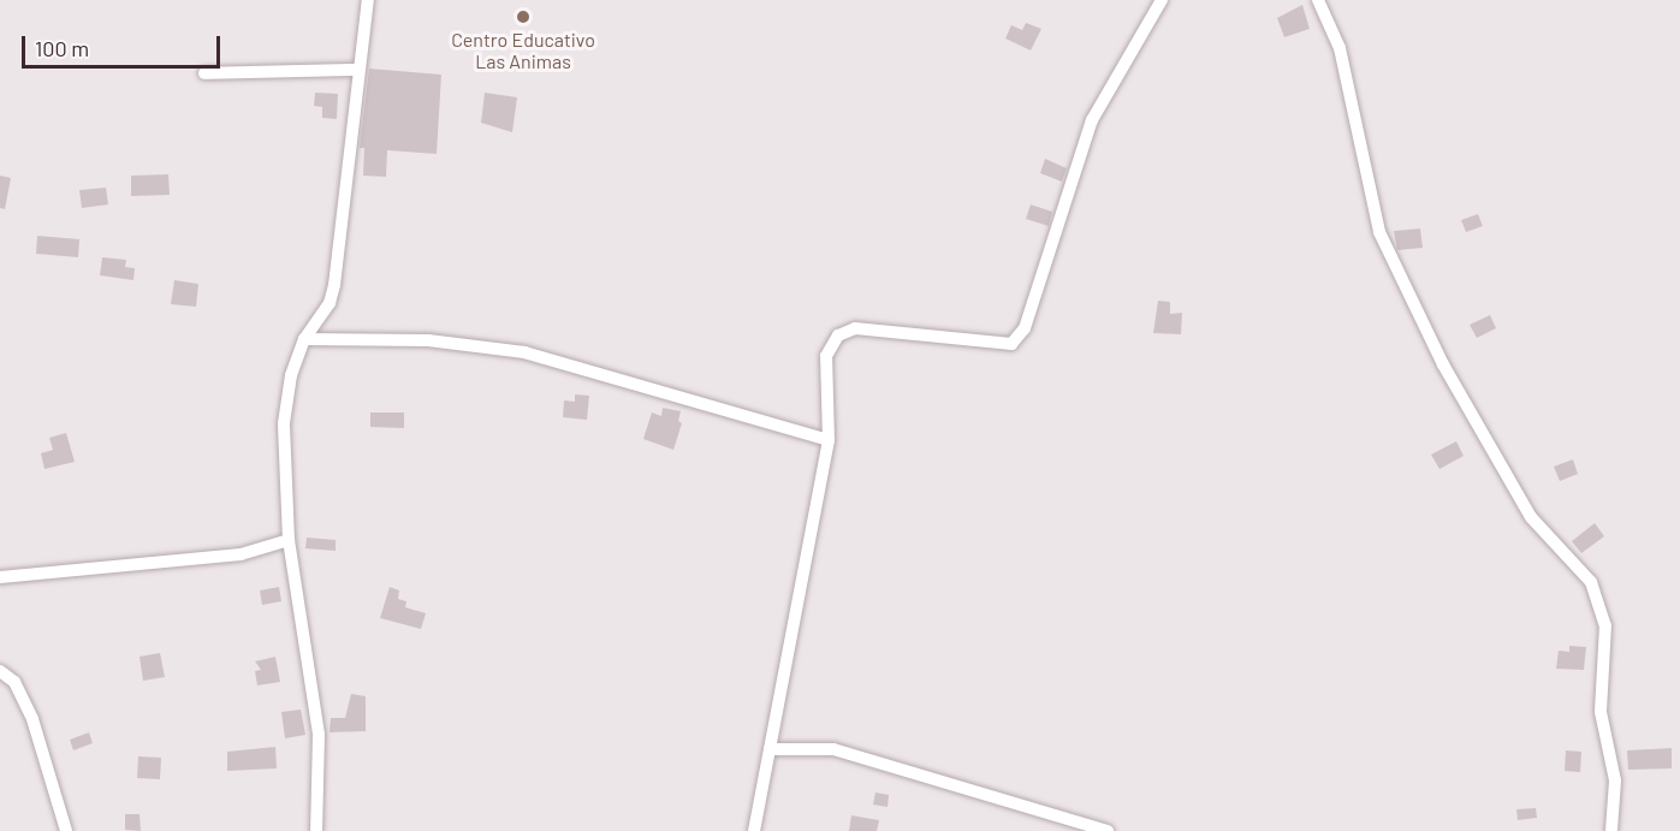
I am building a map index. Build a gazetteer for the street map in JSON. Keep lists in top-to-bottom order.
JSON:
{
  "places": ["Centro Educativo Las Animas"],
  "scale_bar": "100 m"
}
